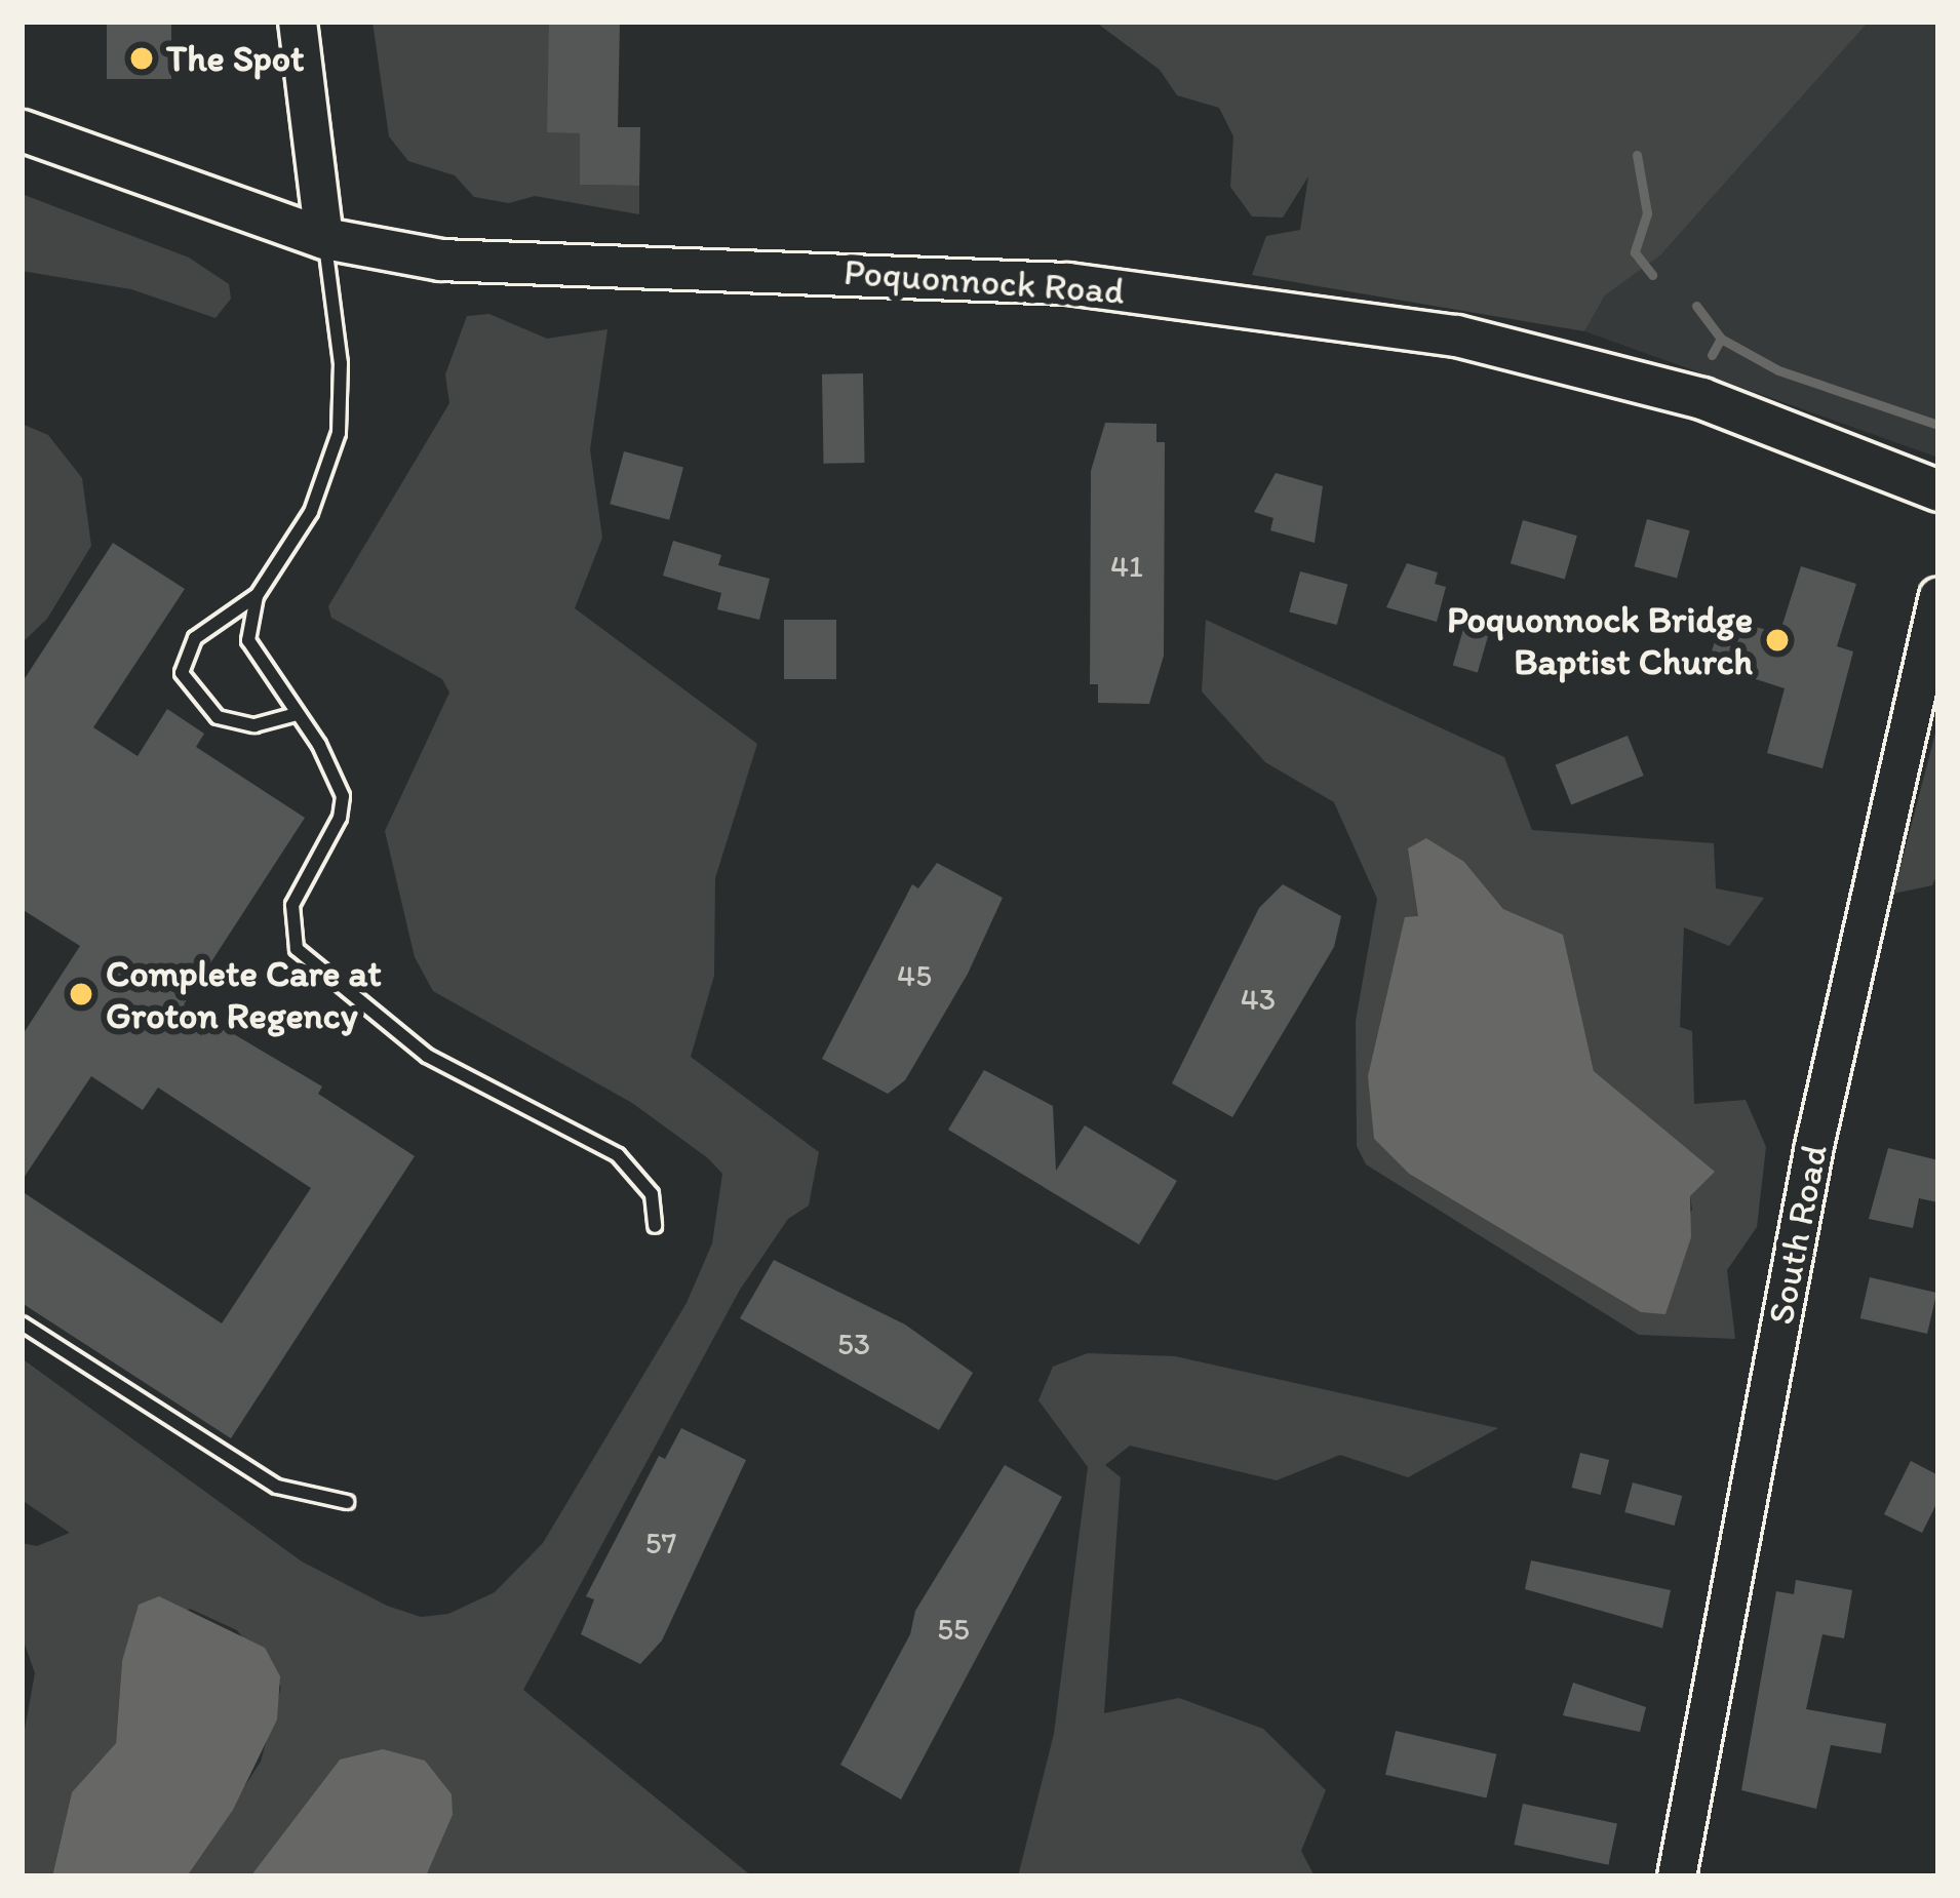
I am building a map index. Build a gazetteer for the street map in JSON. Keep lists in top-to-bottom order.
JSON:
{
  "streets": {
    "main road": ["Poquonnock Road", "South Road"]
  },
  "places": ["The Spot", "Poquonnock Bridge Baptist Church", "Complete Care at Groton Regency"],
  "house_numbers": [
    "41",
    "45",
    "43",
    "53",
    "57",
    "55"
  ]
}
